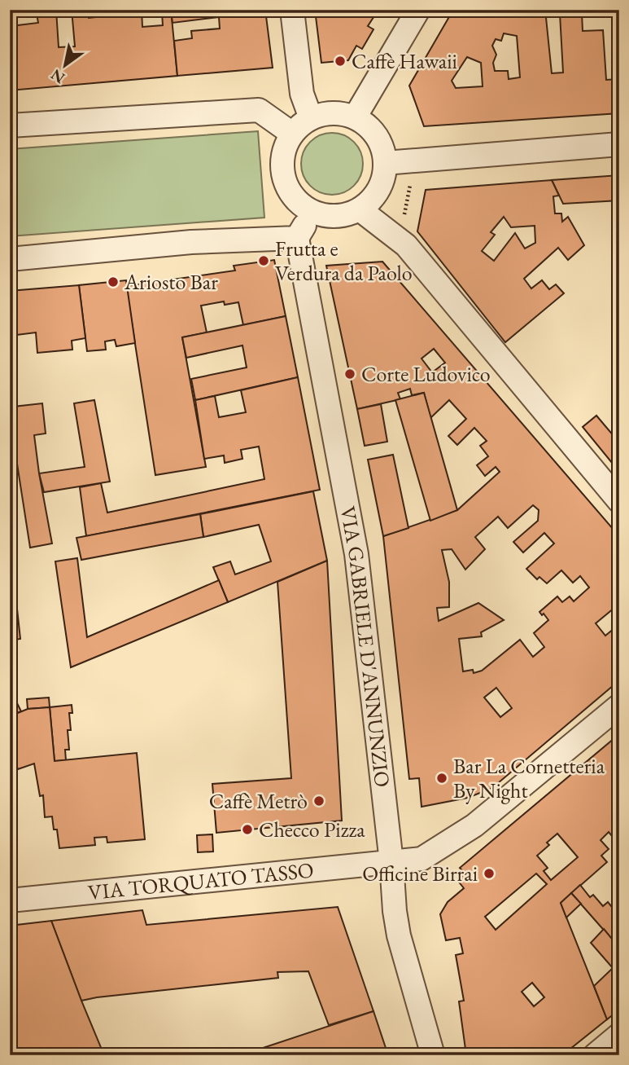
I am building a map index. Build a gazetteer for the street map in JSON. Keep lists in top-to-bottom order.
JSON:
{
  "streets": {
    "street": ["VIA GABRIELE D'ANNUNZIO", "VIA TORQUATO TASSO"]
  },
  "crossings": [
    ["VIA GABRIELE D'ANNUNZIO", "VIA TORQUATO TASSO"]
  ],
  "places": [
    "Caffè Hawaii",
    "Frutta e Verdura da Paolo",
    "Ariosto Bar",
    "Corte Ludovico",
    "Bar La Cornetteria By Night",
    "Caffè Metrò",
    "Checco Pizza",
    "Officine Birrai"
  ],
  "north": "bottom left"
}
